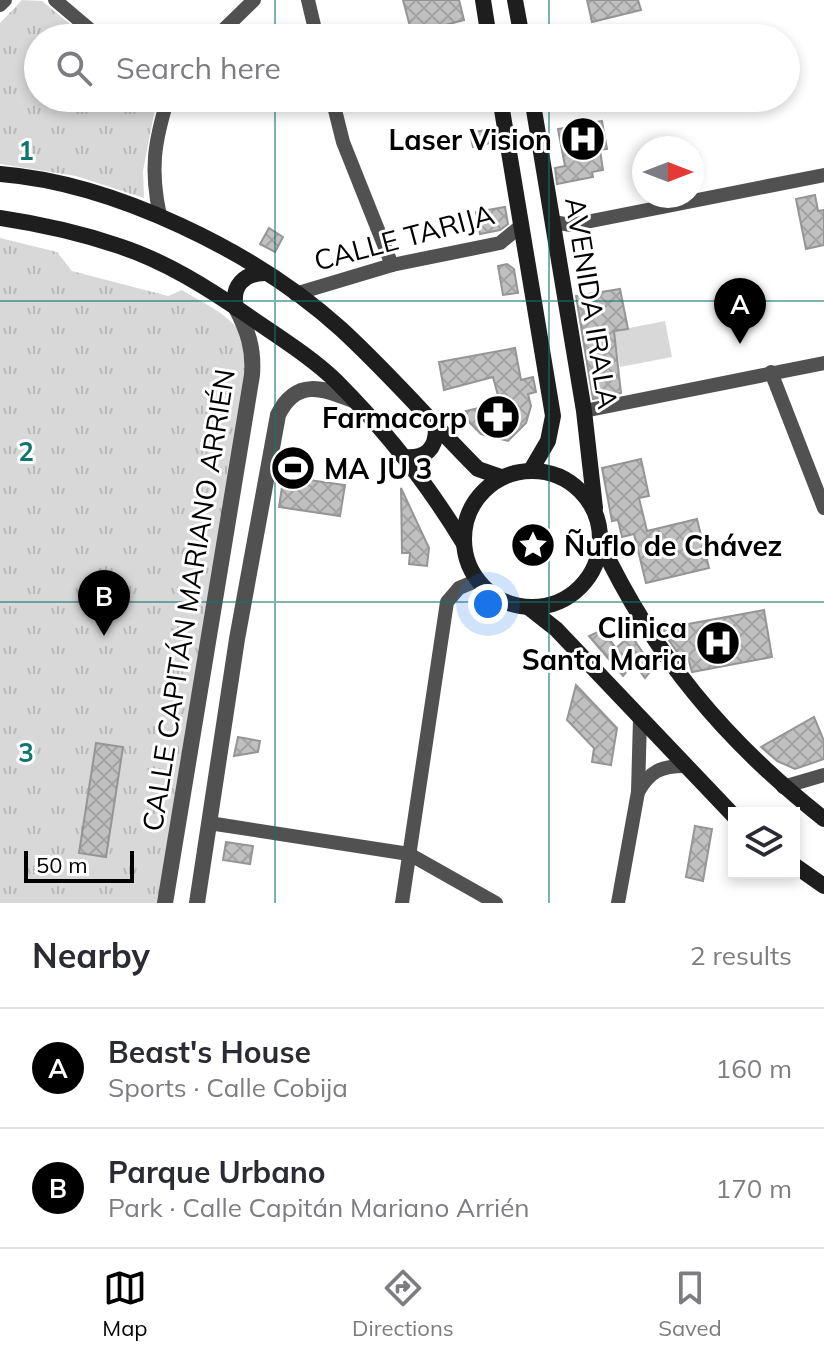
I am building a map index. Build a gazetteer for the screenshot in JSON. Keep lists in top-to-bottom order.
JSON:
{
  "streets": {
    "main road": ["AVENIDA IRALA"],
    "street": ["CALLE TARIJA", "CALLE CAPITÁN MARIANO ARRIÉN"]
  },
  "crossings": [
    ["CALLE TARIJA", "AVENIDA IRALA"]
  ],
  "places": {
    "hospital": ["Laser Vision", "Clinica Santa Maria"],
    "pharmacy": ["Farmacorp"],
    "sports": ["MA JU 3"],
    "place": ["Ñuflo de Chávez"]
  },
  "scale_bar": "50 m",
  "north": "right",
  "page": {
    "search": "Search here",
    "pins": ["A", "B"],
    "scale": "50 m",
    "heading": ["Nearby", "2 results"],
    "list": [
      {
        "mark": "A",
        "name": "Beast's House",
        "note": "Sports · Calle Cobija",
        "value": "160 m"
      },
      {
        "mark": "B",
        "name": "Parque Urbano",
        "note": "Park · Calle Capitán Mariano Arrién",
        "value": "170 m"
      }
    ],
    "nav": ["Map", "Directions", "Saved"]
  },
  "grid": {
    "rows": ["1", "2", "3"]
  }
}
